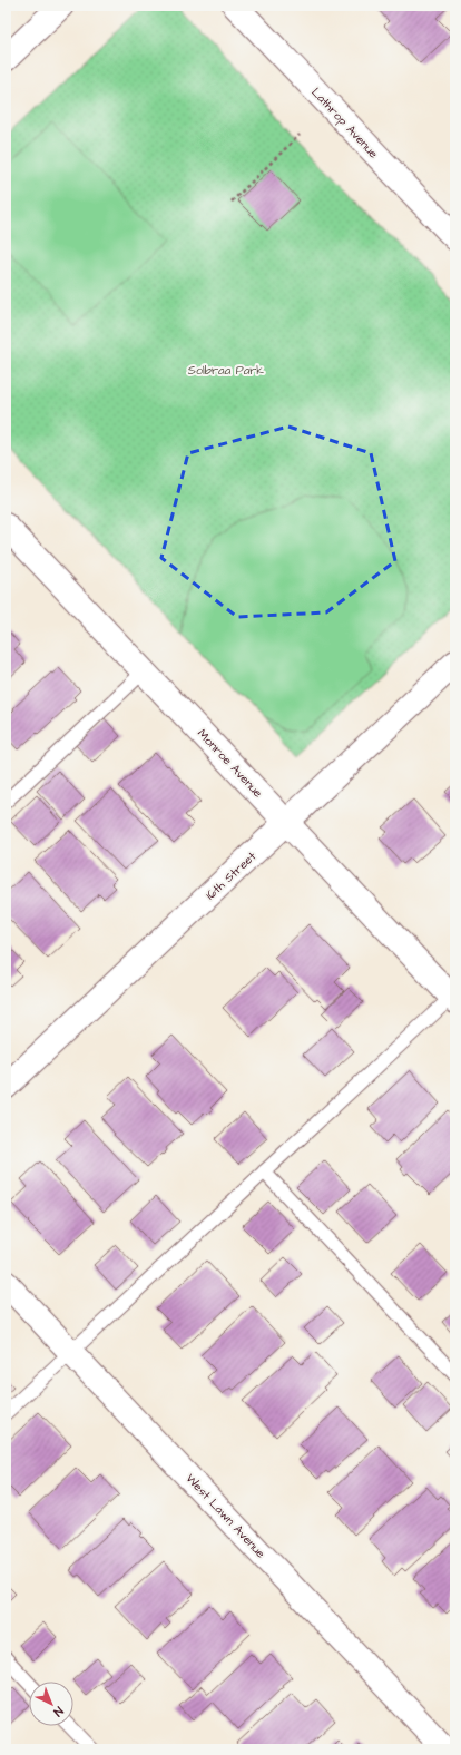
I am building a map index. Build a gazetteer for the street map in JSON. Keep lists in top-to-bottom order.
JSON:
{
  "streets": {
    "street": [
      "Lathrop Avenue",
      "Monroe Avenue",
      "16th Street",
      "West Lawn Avenue"
    ]
  },
  "crossings": [
    ["Monroe Avenue", "16th Street"]
  ],
  "parks": ["Solbraa Park"],
  "north": "bottom right"
}
